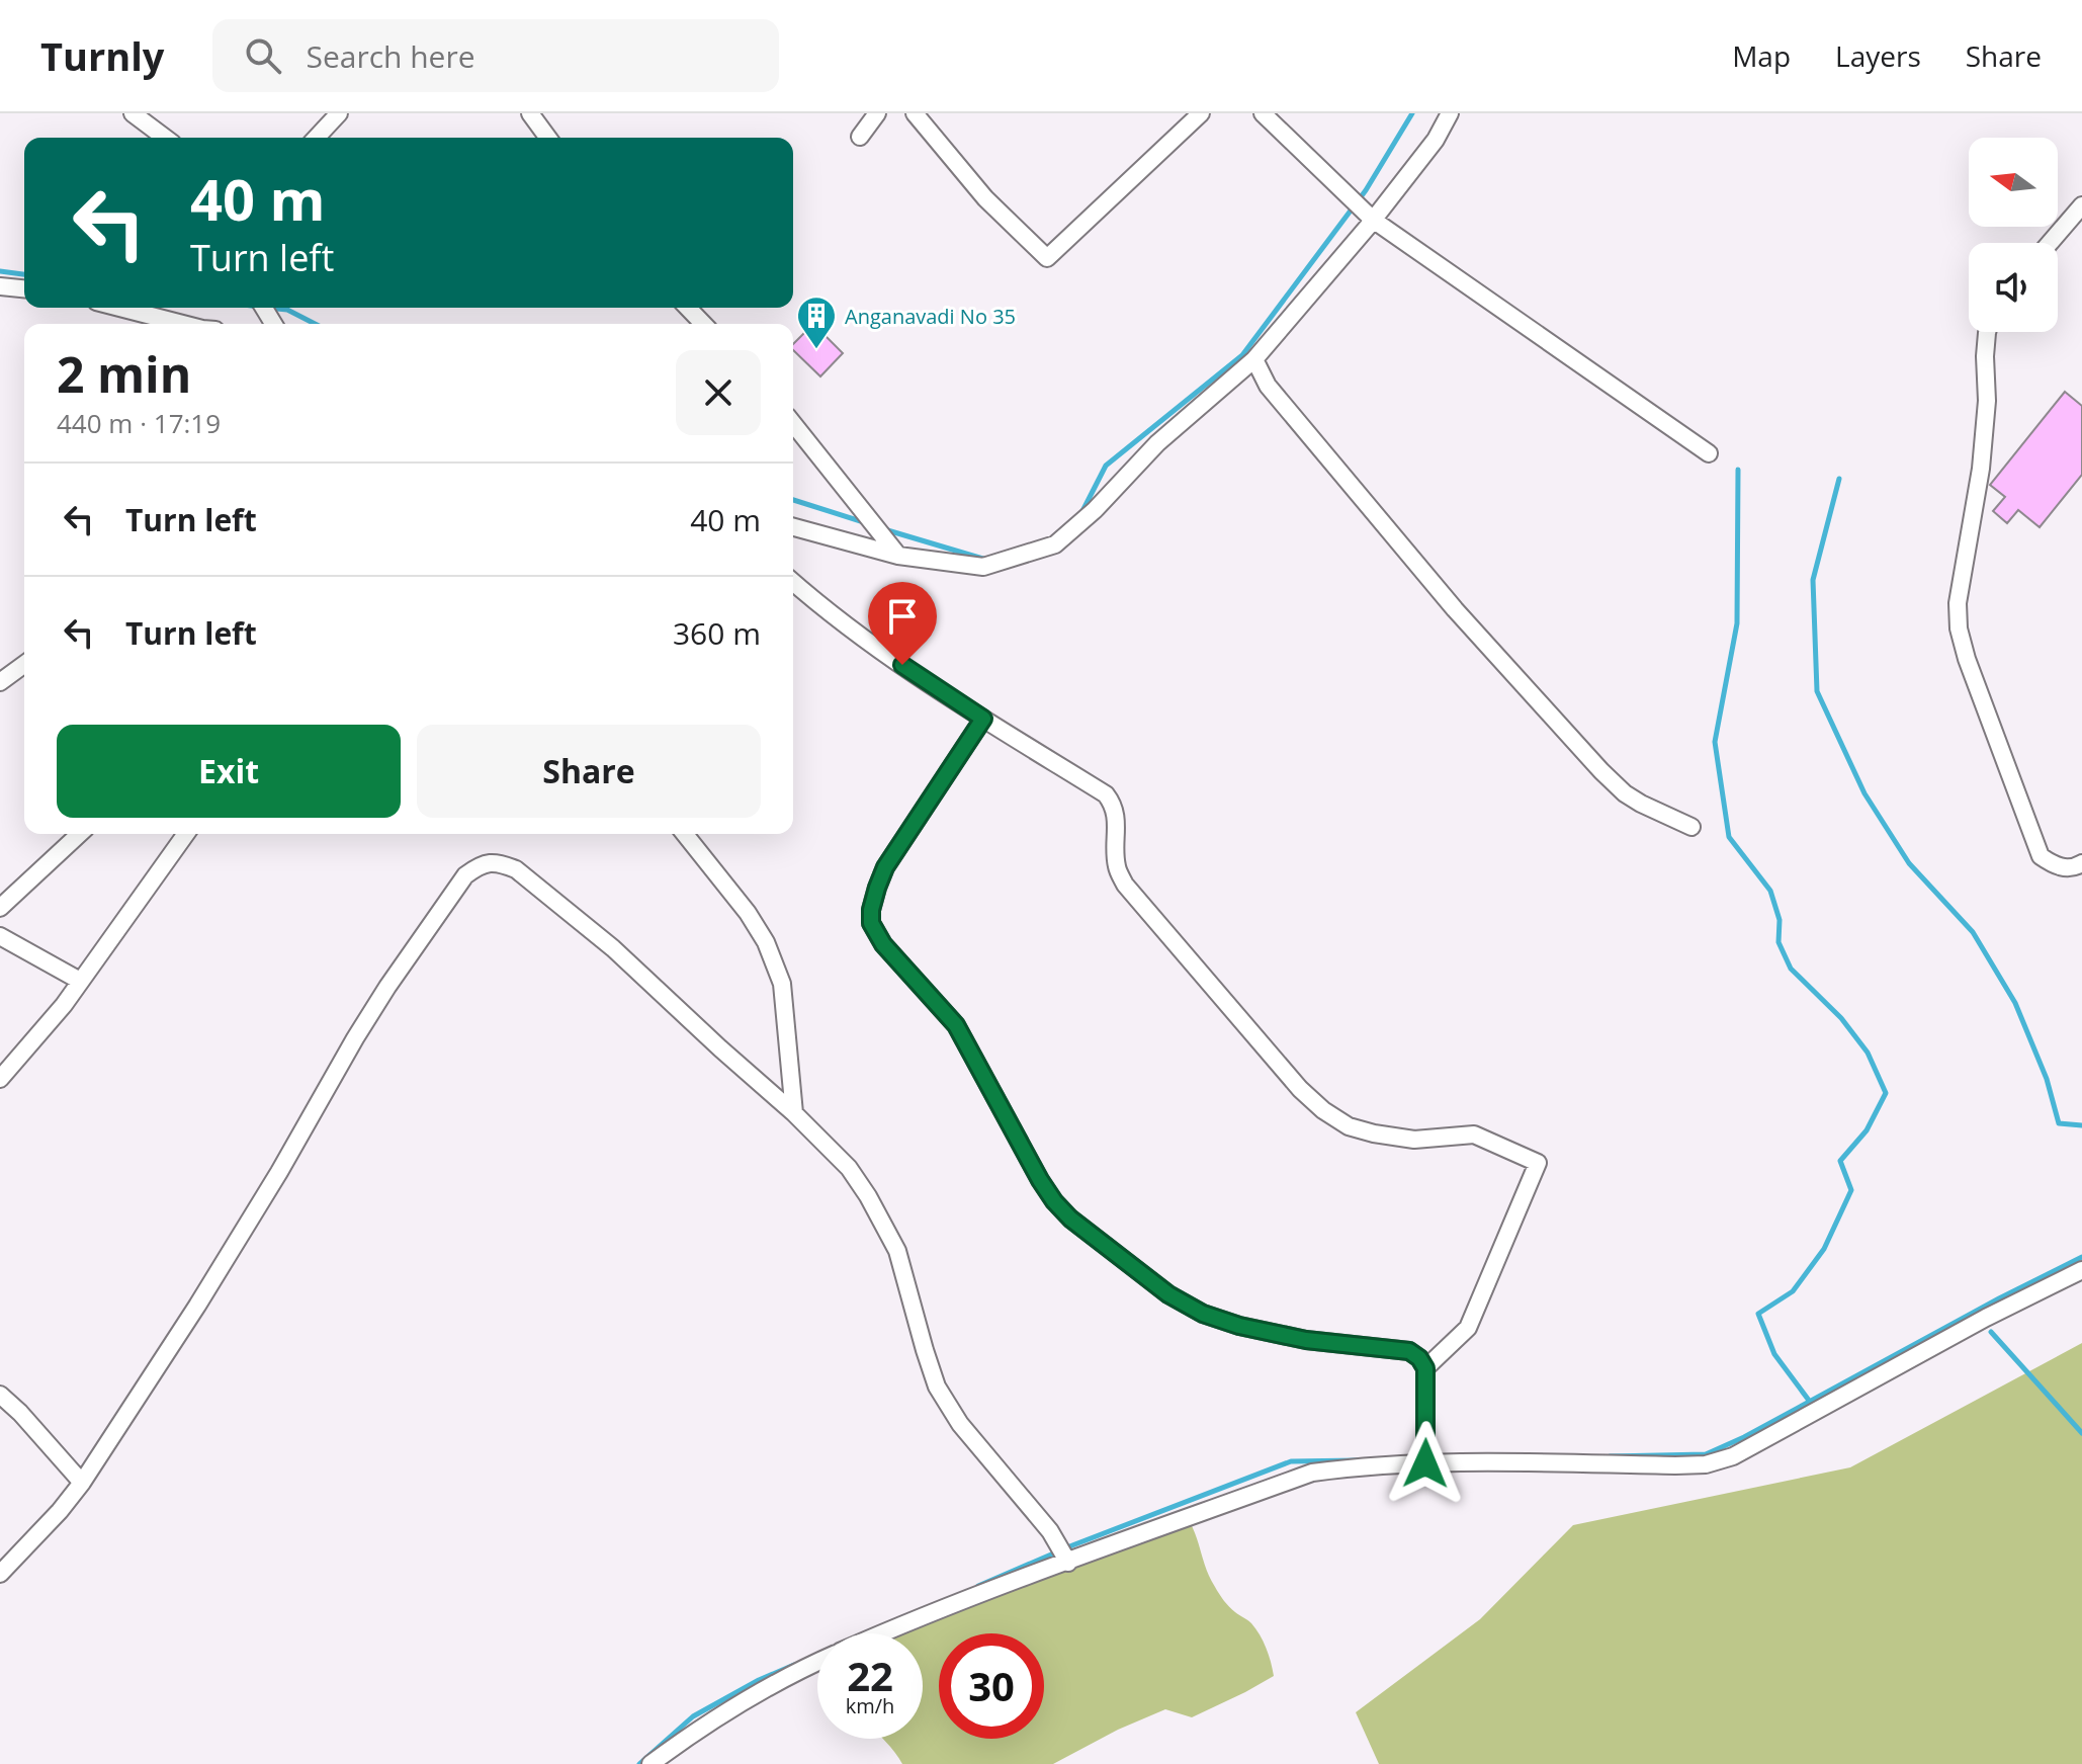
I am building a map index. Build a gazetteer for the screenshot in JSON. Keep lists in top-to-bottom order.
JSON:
{
  "places": {
    "building": ["Anganavadi No 35"]
  },
  "north": "left",
  "page": {
    "header": "Turnly",
    "search": "Search here",
    "nav": ["Map", "Layers", "Share"],
    "turn": ["40 m", "Turn left"],
    "heading": ["2 min", "440 m · 17:19"],
    "list": [
      {
        "name": "Turn left",
        "value": "40 m"
      },
      {
        "name": "Turn left",
        "value": "360 m"
      }
    ],
    "buttons": ["Exit", "Share"],
    "speed": "22 km/h",
    "limit": "30"
  }
}
